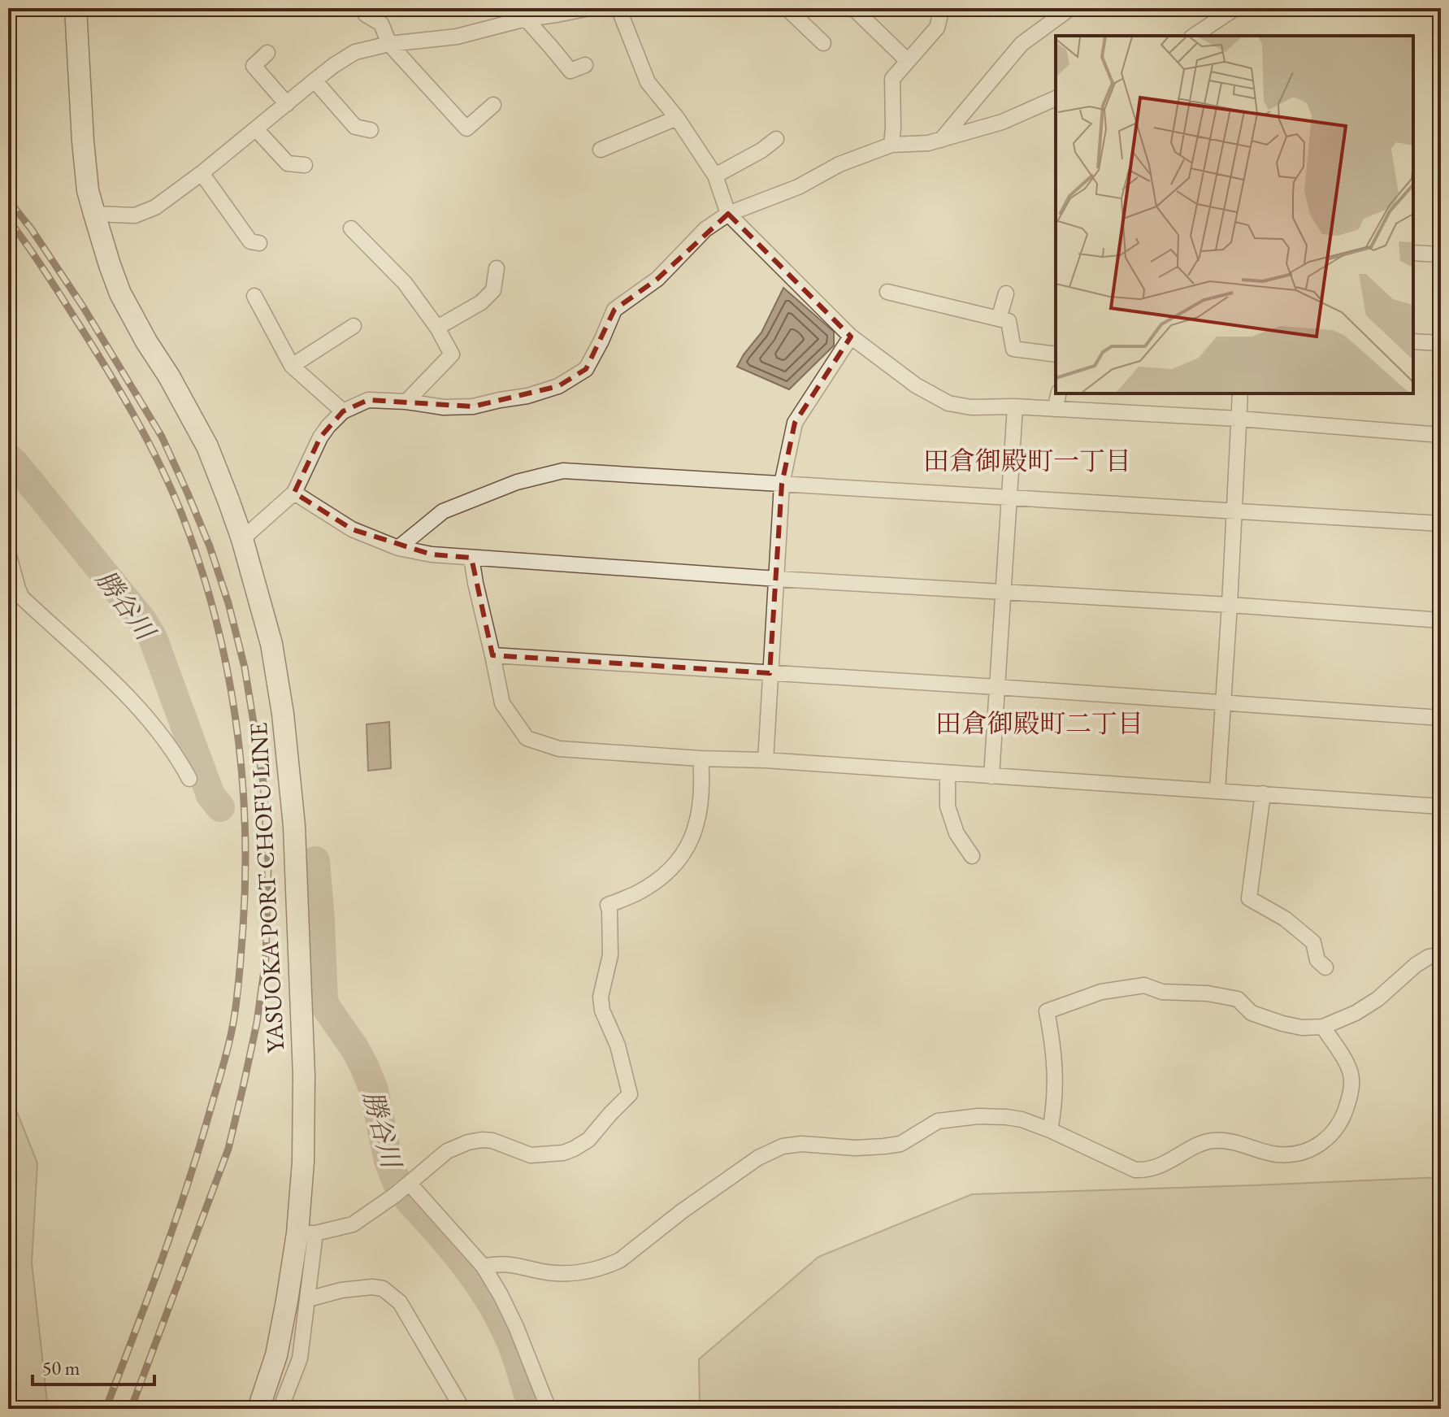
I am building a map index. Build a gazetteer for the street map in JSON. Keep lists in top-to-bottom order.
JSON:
{
  "streets": {
    "main road": ["YASUOKA PORT CHOFU LINE"]
  },
  "districts": ["田倉御殿町一丁目", "田倉御殿町二丁目"],
  "water": ["勝谷川"],
  "scale_bar": "50 m"
}
